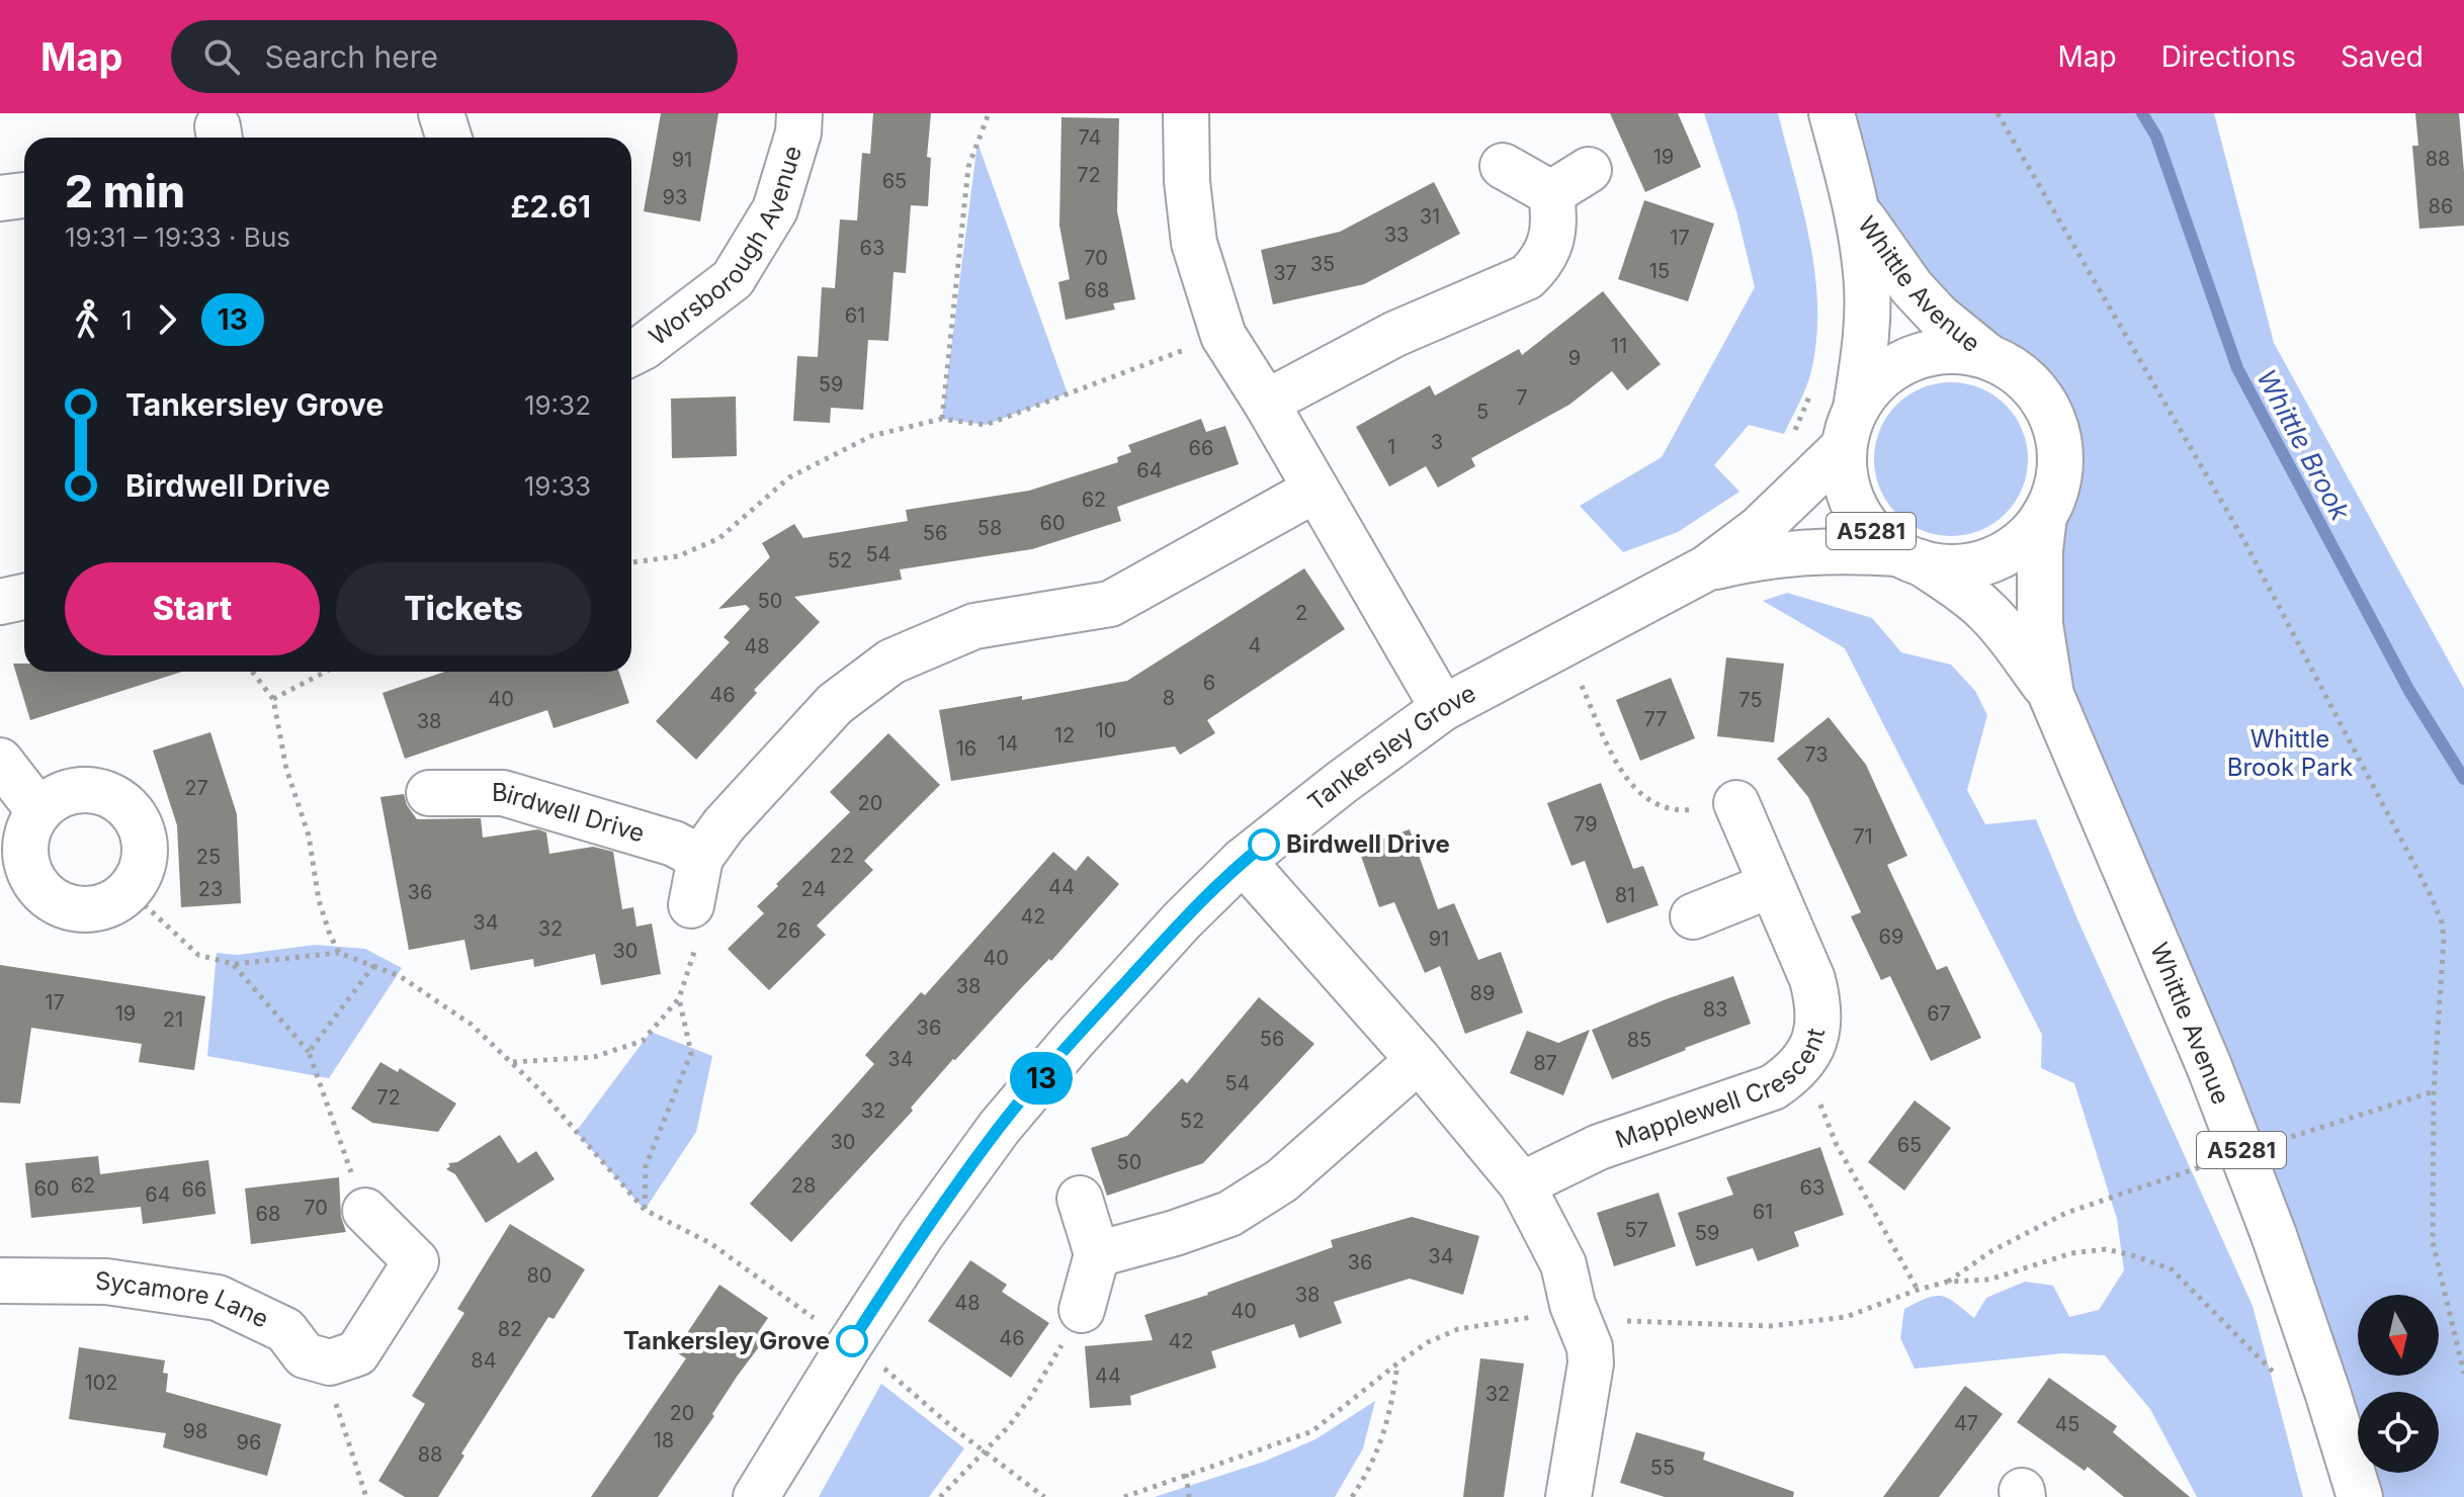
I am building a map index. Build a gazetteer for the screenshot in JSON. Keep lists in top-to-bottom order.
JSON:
{
  "streets": {
    "street": [
      "Worsborough Avenue",
      "Whittle Avenue",
      "A5281",
      "Tankersley Grove",
      "Birdwell Drive",
      "Mapplewell Crescent",
      "Sycamore Lane"
    ]
  },
  "crossings": [
    ["Whittle Avenue", "A5281"],
    ["Whittle Avenue", "Tankersley Grove"],
    ["A5281", "Tankersley Grove"]
  ],
  "water": ["Whittle Brook"],
  "parks": ["Whittle Brook Park"],
  "places": ["Birdwell Drive", "Tankersley Grove"],
  "lines": ["bus line 13"],
  "house_numbers": [
    "74",
    "19",
    "88",
    "91",
    "72",
    "65",
    "93",
    "86",
    "31",
    "33",
    "17",
    "63",
    "70",
    "35",
    "15",
    "37",
    "68",
    "61",
    "11",
    "9",
    "59",
    "7",
    "5",
    "3",
    "1",
    "66",
    "64",
    "62",
    "60",
    "58",
    "56",
    "54",
    "52",
    "50",
    "2",
    "4",
    "48",
    "6",
    "46",
    "8",
    "40",
    "75",
    "77",
    "38",
    "10",
    "12",
    "14",
    "16",
    "73",
    "27",
    "20",
    "79",
    "71",
    "22",
    "25",
    "44",
    "23",
    "24",
    "36",
    "81",
    "42",
    "34",
    "32",
    "26",
    "69",
    "91",
    "30",
    "40",
    "38",
    "89",
    "17",
    "83",
    "19",
    "67",
    "21",
    "36",
    "56",
    "85",
    "34",
    "87",
    "54",
    "72",
    "32",
    "52",
    "30",
    "65",
    "50",
    "62",
    "28",
    "63",
    "60",
    "66",
    "64",
    "70",
    "61",
    "68",
    "57",
    "59",
    "34",
    "36",
    "80",
    "38",
    "48",
    "40",
    "82",
    "46",
    "42",
    "84",
    "44",
    "102",
    "32",
    "20",
    "47",
    "45",
    "98",
    "18",
    "96",
    "88",
    "55"
  ],
  "north": "bottom",
  "page": {
    "header": "Map",
    "search": "Search here",
    "nav": ["Map", "Directions", "Saved"],
    "on_map": "13",
    "heading": ["2 min", "19:31 – 19:33 · Bus", "£2.61"],
    "legs": ["1", "13"],
    "list": [
      {
        "name": "Tankersley Grove",
        "value": "19:32"
      },
      {
        "name": "Birdwell Drive",
        "value": "19:33"
      }
    ],
    "buttons": ["Start", "Tickets"]
  }
}
